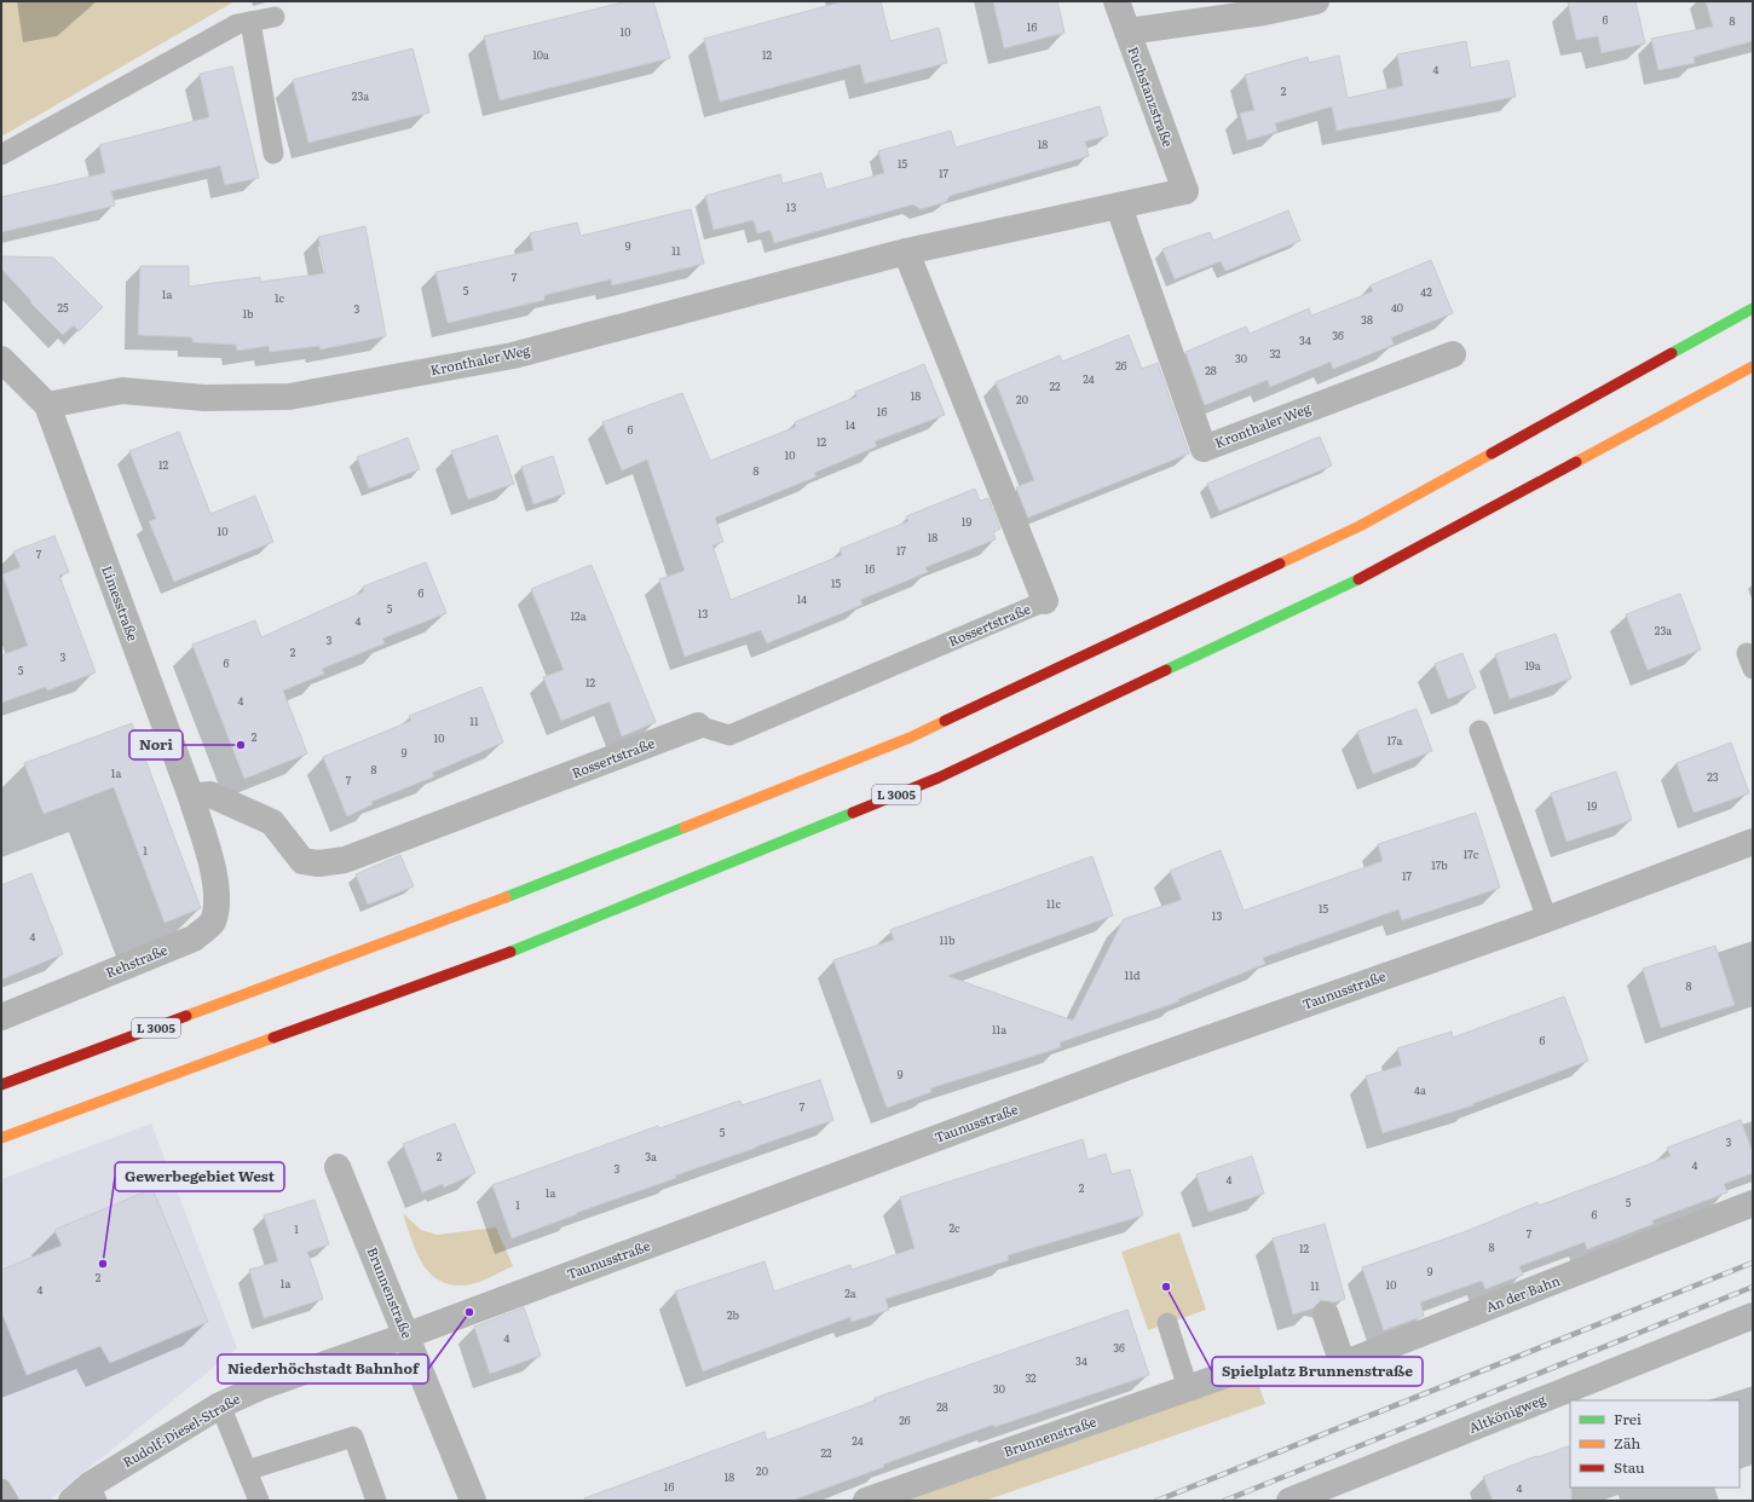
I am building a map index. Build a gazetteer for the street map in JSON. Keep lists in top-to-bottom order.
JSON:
{
  "streets": {
    "highway": ["L 3005"],
    "street": [
      "Fuchstanzstraße",
      "Kronthaler Weg",
      "Limesstraße",
      "Rossertstraße",
      "Rehstraße",
      "Taunusstraße",
      "Brunnenstraße",
      "An der Bahn",
      "Altkönigweg",
      "Rudolf-Diesel-Straße"
    ]
  },
  "crossings": [
    ["Fuchstanzstraße", "Kronthaler Weg"],
    ["Kronthaler Weg", "Limesstraße"],
    ["Limesstraße", "Rossertstraße"],
    ["Limesstraße", "Rehstraße"],
    ["Taunusstraße", "Brunnenstraße"],
    ["Taunusstraße", "Rudolf-Diesel-Straße"],
    ["Brunnenstraße", "Rudolf-Diesel-Straße"]
  ],
  "places": [
    "Nori",
    "Gewerbegebiet West",
    "Spielplatz Brunnenstraße",
    "Niederhöchstadt Bahnhof"
  ],
  "house_numbers": [
    "6",
    "8",
    "16",
    "10",
    "10a",
    "12",
    "4",
    "2",
    "23a",
    "18",
    "15",
    "17",
    "13",
    "9",
    "11",
    "7",
    "5",
    "42",
    "1a",
    "1c",
    "25",
    "40",
    "3",
    "1b",
    "38",
    "36",
    "34",
    "32",
    "30",
    "26",
    "28",
    "24",
    "22",
    "18",
    "20",
    "16",
    "14",
    "6",
    "12",
    "10",
    "12",
    "8",
    "19",
    "10",
    "18",
    "17",
    "7",
    "16",
    "15",
    "6",
    "14",
    "5",
    "13",
    "12a",
    "4",
    "23a",
    "3",
    "2",
    "3",
    "6",
    "19a",
    "5",
    "12",
    "4",
    "11",
    "2",
    "10",
    "17a",
    "9",
    "8",
    "1a",
    "23",
    "7",
    "19",
    "1",
    "17c",
    "17b",
    "17",
    "11c",
    "15",
    "13",
    "4",
    "11b",
    "11d",
    "8",
    "11a",
    "6",
    "9",
    "4a",
    "7",
    "5",
    "3",
    "2",
    "3a",
    "4",
    "3",
    "4",
    "2",
    "1a",
    "5",
    "1",
    "6",
    "2c",
    "1",
    "7",
    "8",
    "12",
    "9",
    "2",
    "1a",
    "10",
    "11",
    "4",
    "2a",
    "2b",
    "4",
    "36",
    "34",
    "32",
    "30",
    "28",
    "26",
    "24",
    "22",
    "20",
    "18",
    "16",
    "4"
  ],
  "legend": ["Frei", "Zäh", "Stau"]
}
